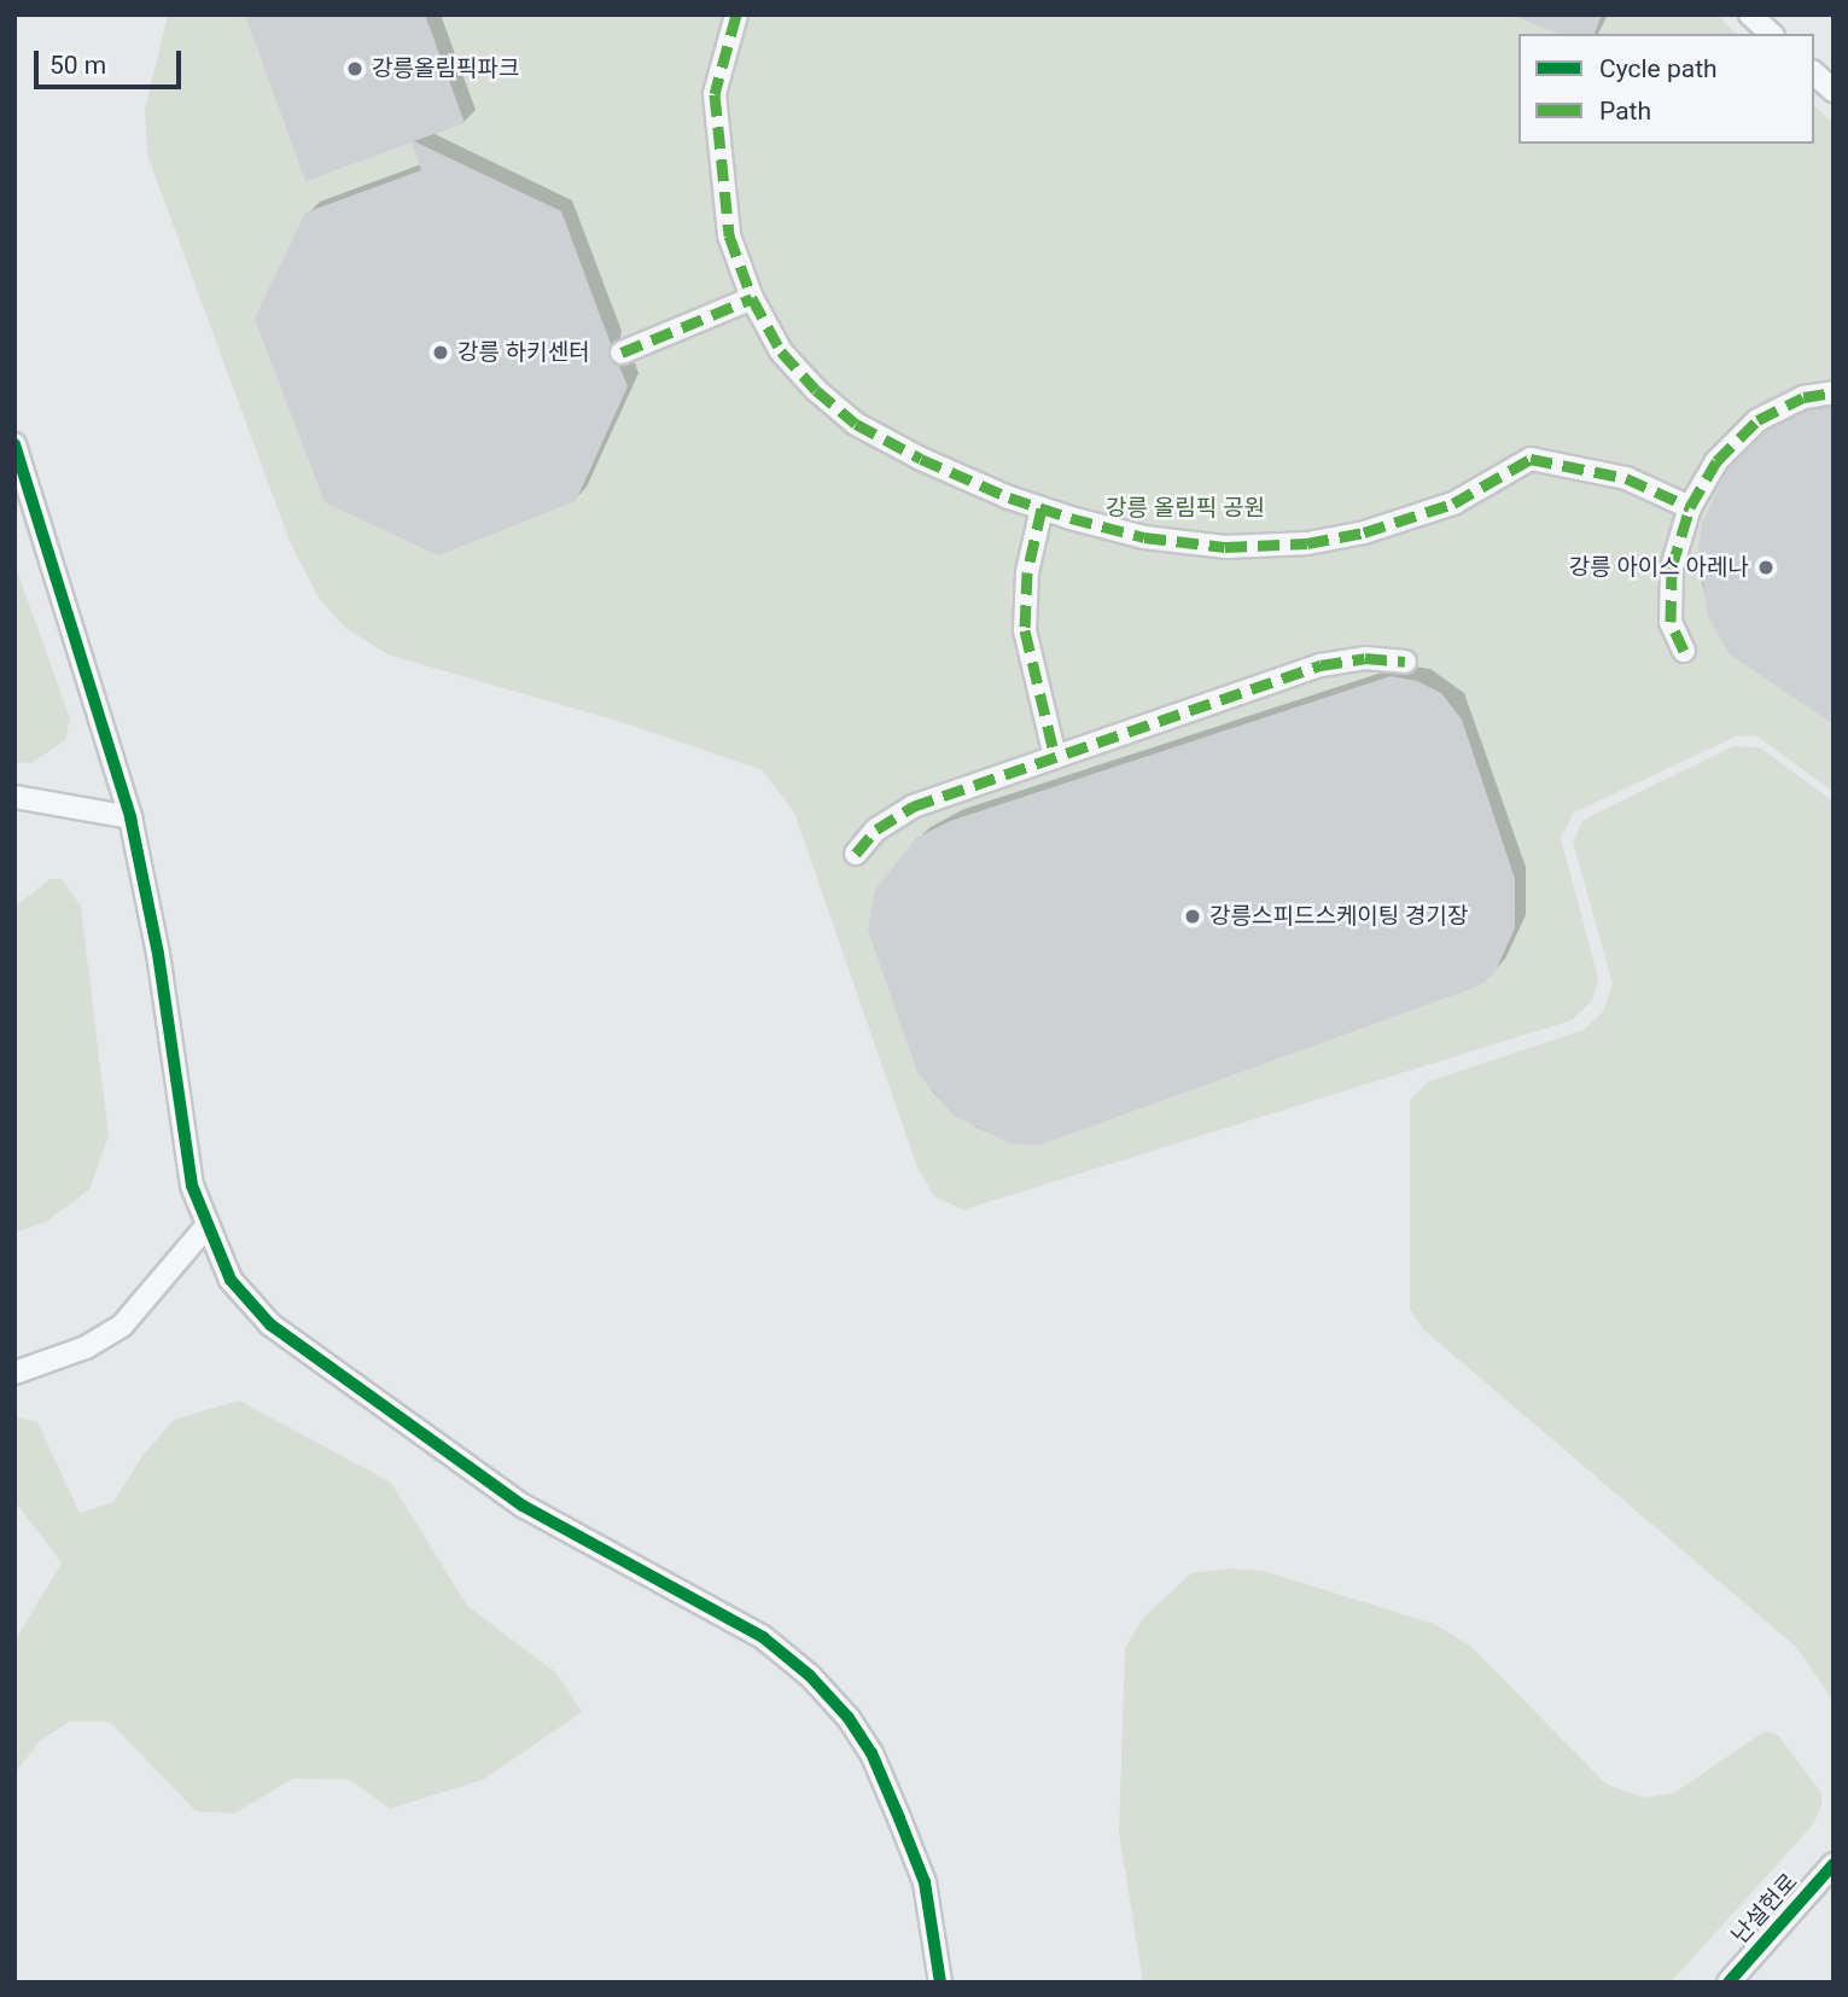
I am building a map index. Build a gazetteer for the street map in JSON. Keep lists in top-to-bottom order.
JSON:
{
  "streets": {
    "street": ["난설헌로"]
  },
  "parks": ["강릉 올림픽 공원"],
  "places": [
    "강릉올림픽파크",
    "강릉 하키센터",
    "강릉 아이스 아레나",
    "강릉스피드스케이팅 경기장"
  ],
  "legend": ["Cycle path", "Path"],
  "scale_bar": "50 m"
}
